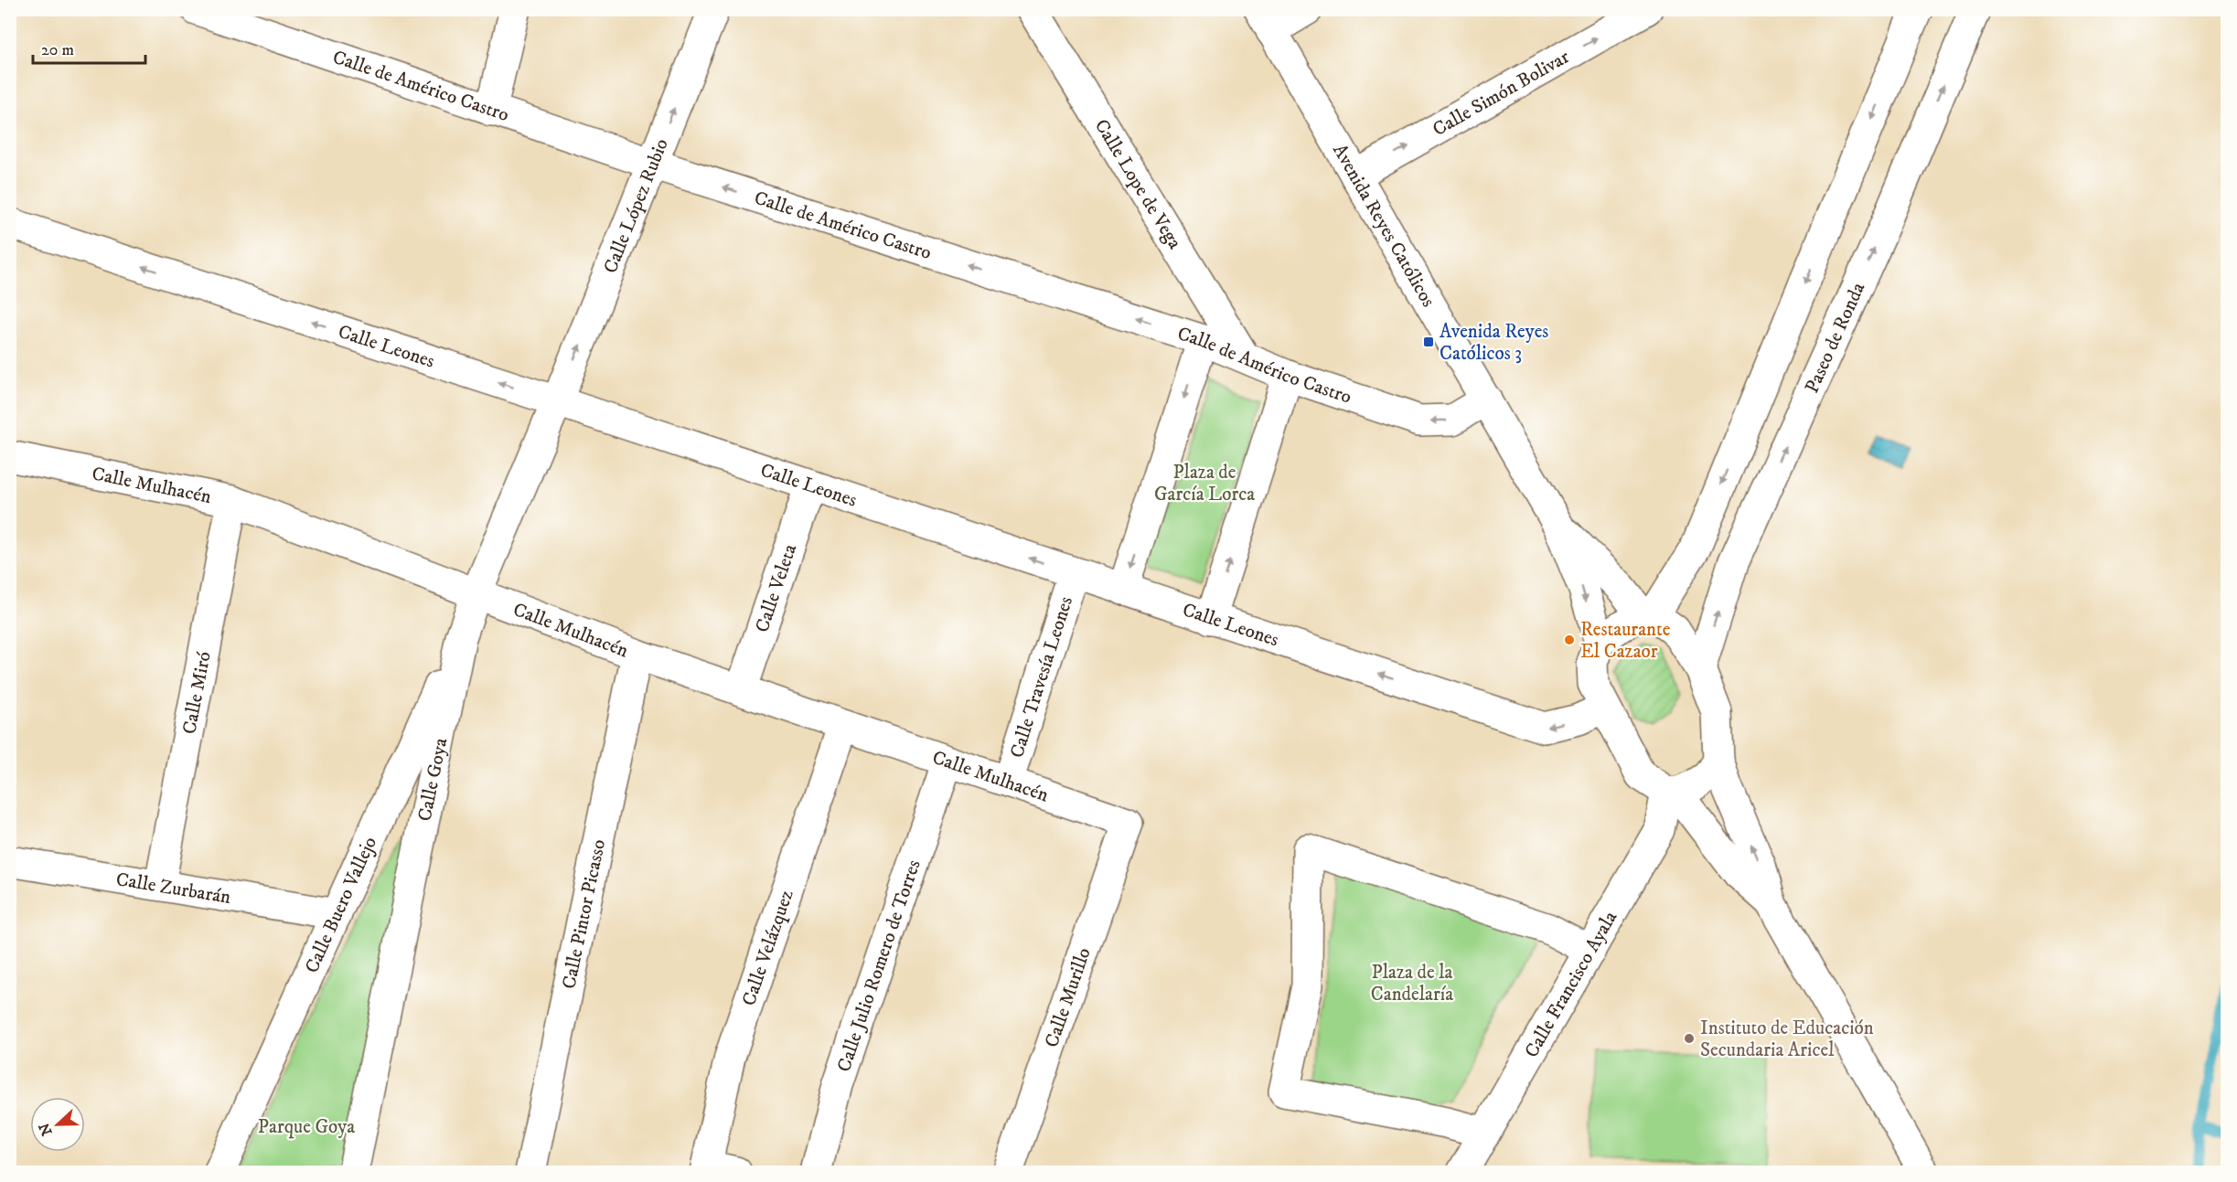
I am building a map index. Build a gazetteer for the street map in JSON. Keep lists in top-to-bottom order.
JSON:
{
  "streets": {
    "street": [
      "Calle de Américo Castro",
      "Calle Simón Bolivar",
      "Calle Lope de Vega",
      "Calle López Rubio",
      "Avenida Reyes Católicos",
      "Paseo de Ronda",
      "Calle Leones",
      "Calle Mulhacén",
      "Calle Veleta",
      "Calle Travesía Leones",
      "Calle Miró",
      "Calle Goya",
      "Calle Zurbarán",
      "Calle Buero Vallejo",
      "Calle Pintor Picasso",
      "Calle Velázquez",
      "Calle Julio Romero de Torres",
      "Calle Francisco Ayala",
      "Calle Murillo"
    ]
  },
  "crossings": [
    ["Calle de Américo Castro", "Calle Lope de Vega"],
    ["Calle de Américo Castro", "Calle López Rubio"],
    ["Calle de Américo Castro", "Avenida Reyes Católicos"],
    ["Calle Simón Bolivar", "Avenida Reyes Católicos"],
    ["Calle López Rubio", "Calle Leones"],
    ["Calle López Rubio", "Calle Goya"],
    ["Avenida Reyes Católicos", "Paseo de Ronda"],
    ["Avenida Reyes Católicos", "Calle Leones"],
    ["Avenida Reyes Católicos", "Calle Francisco Ayala"],
    ["Paseo de Ronda", "Calle Leones"],
    ["Paseo de Ronda", "Calle Francisco Ayala"],
    ["Calle Leones", "Calle Veleta"],
    ["Calle Leones", "Calle Travesía Leones"],
    ["Calle Leones", "Calle Goya"],
    ["Calle Leones", "Calle Francisco Ayala"],
    ["Calle Mulhacén", "Calle Veleta"],
    ["Calle Mulhacén", "Calle Travesía Leones"],
    ["Calle Mulhacén", "Calle Miró"],
    ["Calle Mulhacén", "Calle Goya"],
    ["Calle Mulhacén", "Calle Pintor Picasso"],
    ["Calle Mulhacén", "Calle Velázquez"],
    ["Calle Mulhacén", "Calle Julio Romero de Torres"],
    ["Calle Mulhacén", "Calle Murillo"],
    ["Calle Miró", "Calle Zurbarán"],
    ["Calle Goya", "Calle Buero Vallejo"],
    ["Calle Zurbarán", "Calle Buero Vallejo"]
  ],
  "one_way": [
    "Calle de Américo Castro",
    "Calle Simón Bolivar",
    "Calle López Rubio",
    "Calle Leones"
  ],
  "parks": ["Plaza de García Lorca", "Plaza de la Candelaría", "Parque Goya"],
  "places": {
    "transit": ["Avenida Reyes Católicos 3"],
    "other": ["Restaurante El Cazaor", "Instituto de Educación Secundaria Aricel"]
  },
  "scale_bar": "20 m",
  "north": "left"
}
